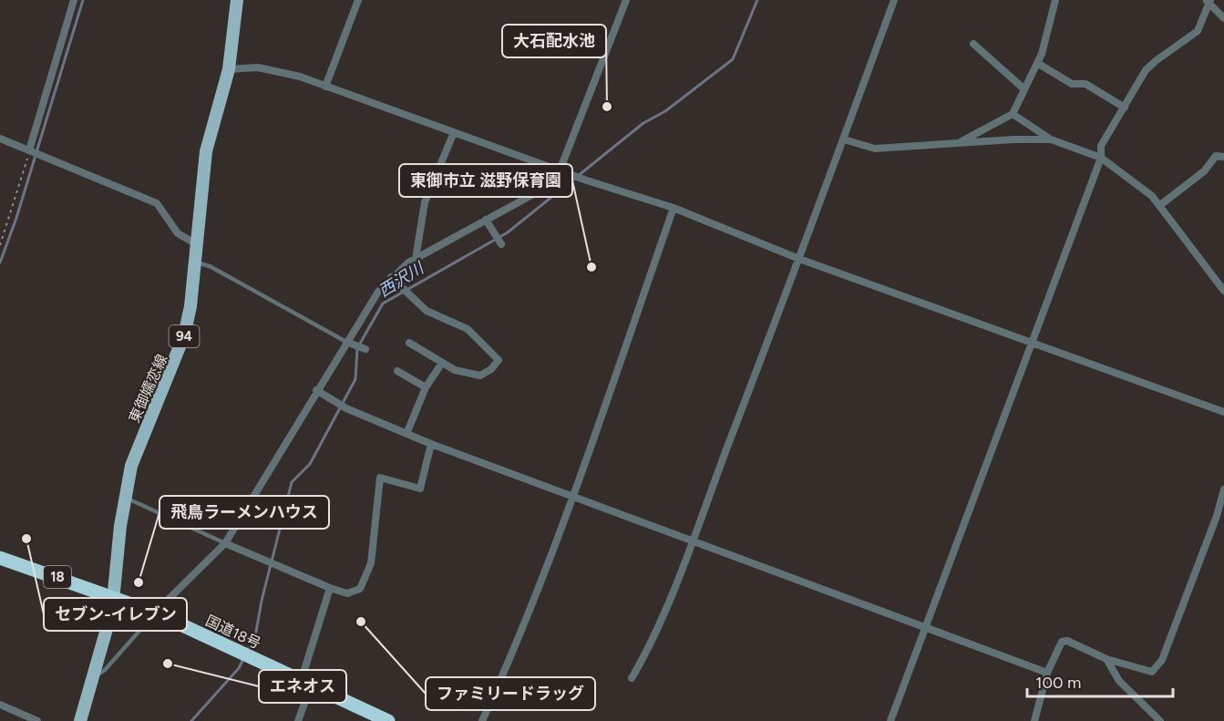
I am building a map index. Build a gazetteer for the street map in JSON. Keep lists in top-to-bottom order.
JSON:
{
  "streets": {
    "highway": ["18", "国道18号"],
    "main road": ["94", "東御嬬恋線"]
  },
  "crossings": [
    ["東御嬬恋線", "国道18号"]
  ],
  "water": ["西沢川"],
  "places": [
    "大石配水池",
    "東御市立 滋野保育園",
    "セブン-イレブン",
    "飛鳥ラーメンハウス",
    "ファミリードラッグ",
    "エネオス"
  ],
  "scale_bar": "100 m"
}
